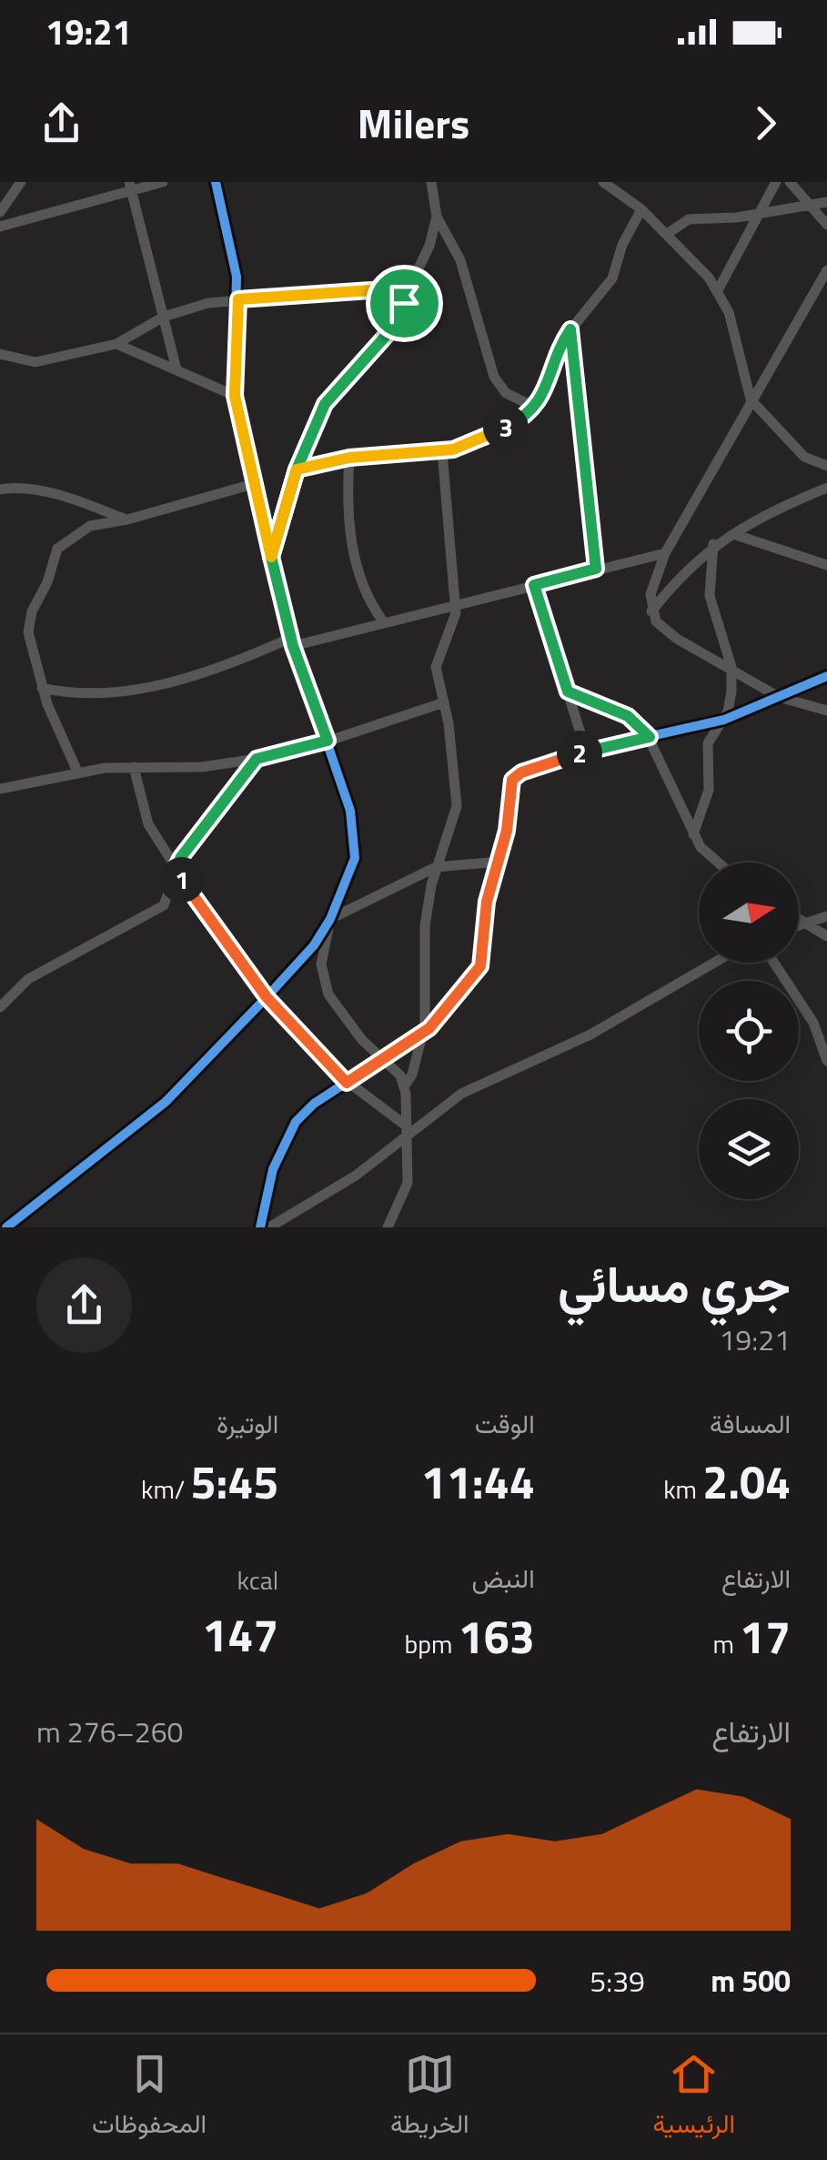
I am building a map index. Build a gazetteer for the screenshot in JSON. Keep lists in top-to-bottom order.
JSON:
{
  "north": "right",
  "page": {
    "status": "19:21",
    "header": "Milers",
    "pins": ["3", "2", "1"],
    "heading": ["جري مسائي", "19:21"],
    "stats": [
      ["المسافة", "2.04 km"],
      ["الوقت", "11:44"],
      ["الوتيرة", "5:45 /km"],
      ["الارتفاع", "17 m"],
      ["النبض", "163 bpm"],
      ["kcal", "147"]
    ],
    "chart": ["الارتفاع", "260–276 m"],
    "list": [
      {
        "name": "500 m",
        "note": "5:39"
      }
    ],
    "tabs": ["الرئيسية", "الخريطة", "المحفوظات"]
  }
}
